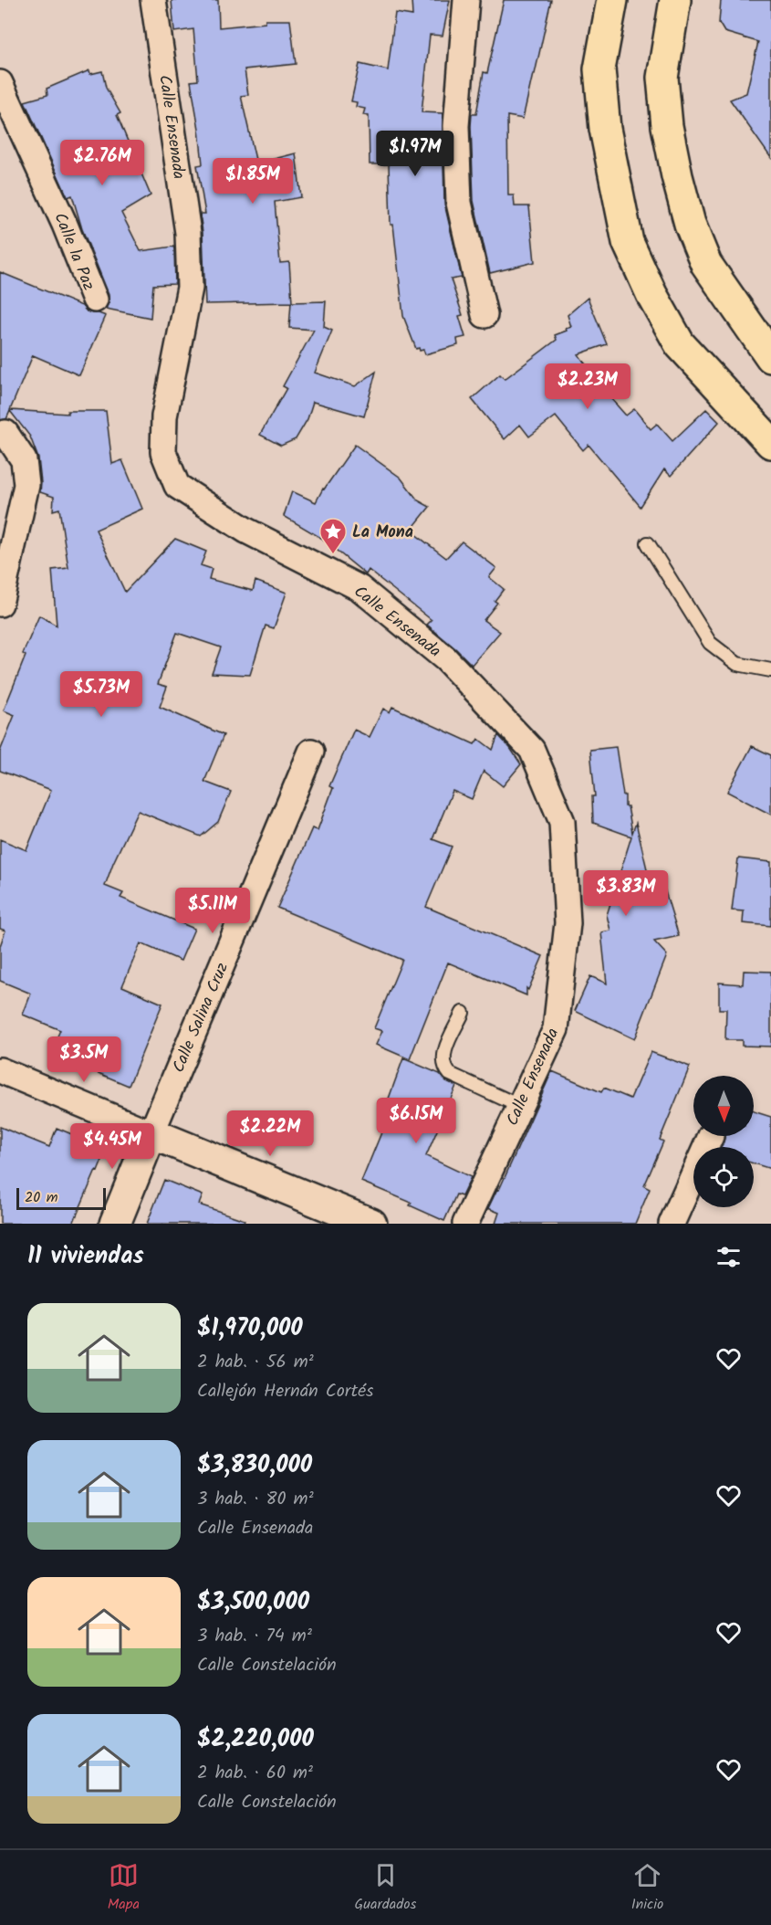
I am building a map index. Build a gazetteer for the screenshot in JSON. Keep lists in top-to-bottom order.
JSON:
{
  "streets": {
    "street": ["Calle Ensenada", "Calle la Paz", "Calle Salina Cruz"]
  },
  "places": {
    "place": ["La Mona"]
  },
  "scale_bar": "20 m",
  "north": "bottom",
  "page": {
    "price": [
      "$1.97M",
      "$2.76M",
      "$1.85M",
      "$2.23M",
      "$5.73M",
      "$3.83M",
      "$5.11M",
      "$3.5M",
      "$6.15M",
      "$2.22M",
      "$4.45M"
    ],
    "scale": "20 m",
    "heading": "11 viviendas",
    "list": [
      {
        "name": "$1,970,000",
        "note": "2 hab. · 56 m² · Callejón Hernán Cortés"
      },
      {
        "name": "$3,830,000",
        "note": "3 hab. · 80 m² · Calle Ensenada"
      },
      {
        "name": "$3,500,000",
        "note": "3 hab. · 74 m² · Calle Constelación"
      },
      {
        "name": "$2,220,000",
        "note": "2 hab. · 60 m² · Calle Constelación"
      }
    ],
    "tabs": ["Mapa", "Guardados", "Inicio"]
  }
}
